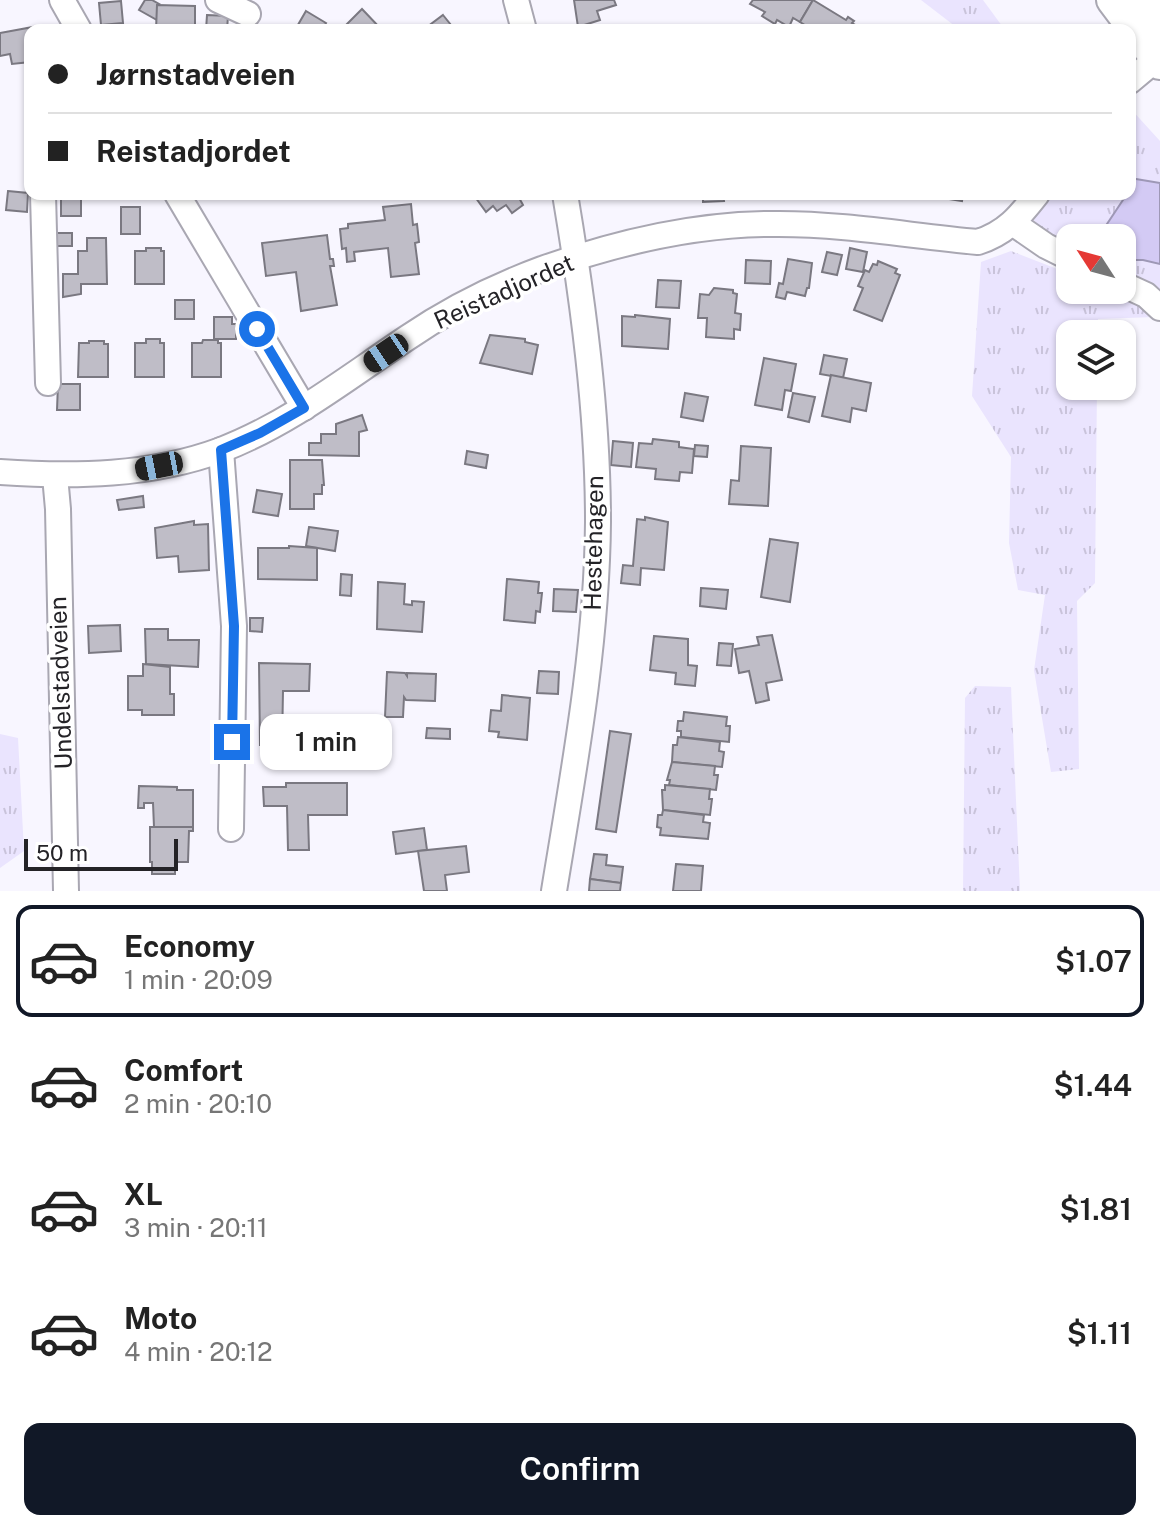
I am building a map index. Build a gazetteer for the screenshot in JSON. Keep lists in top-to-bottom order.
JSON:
{
  "streets": {
    "street": ["Reistadjordet", "Hestehagen", "Undelstadveien"]
  },
  "crossings": [
    ["Reistadjordet", "Hestehagen"],
    ["Reistadjordet", "Undelstadveien"]
  ],
  "scale_bar": "50 m",
  "north": "top left",
  "page": {
    "banner": ["Jørnstadveien", "Reistadjordet"],
    "bubble": "1 min",
    "scale": "50 m",
    "list": [
      {
        "name": "Economy",
        "note": "1 min · 20:09",
        "value": "$1.07"
      },
      {
        "name": "Comfort",
        "note": "2 min · 20:10",
        "value": "$1.44"
      },
      {
        "name": "XL",
        "note": "3 min · 20:11",
        "value": "$1.81"
      },
      {
        "name": "Moto",
        "note": "4 min · 20:12",
        "value": "$1.11"
      }
    ],
    "buttons": "Confirm"
  }
}
